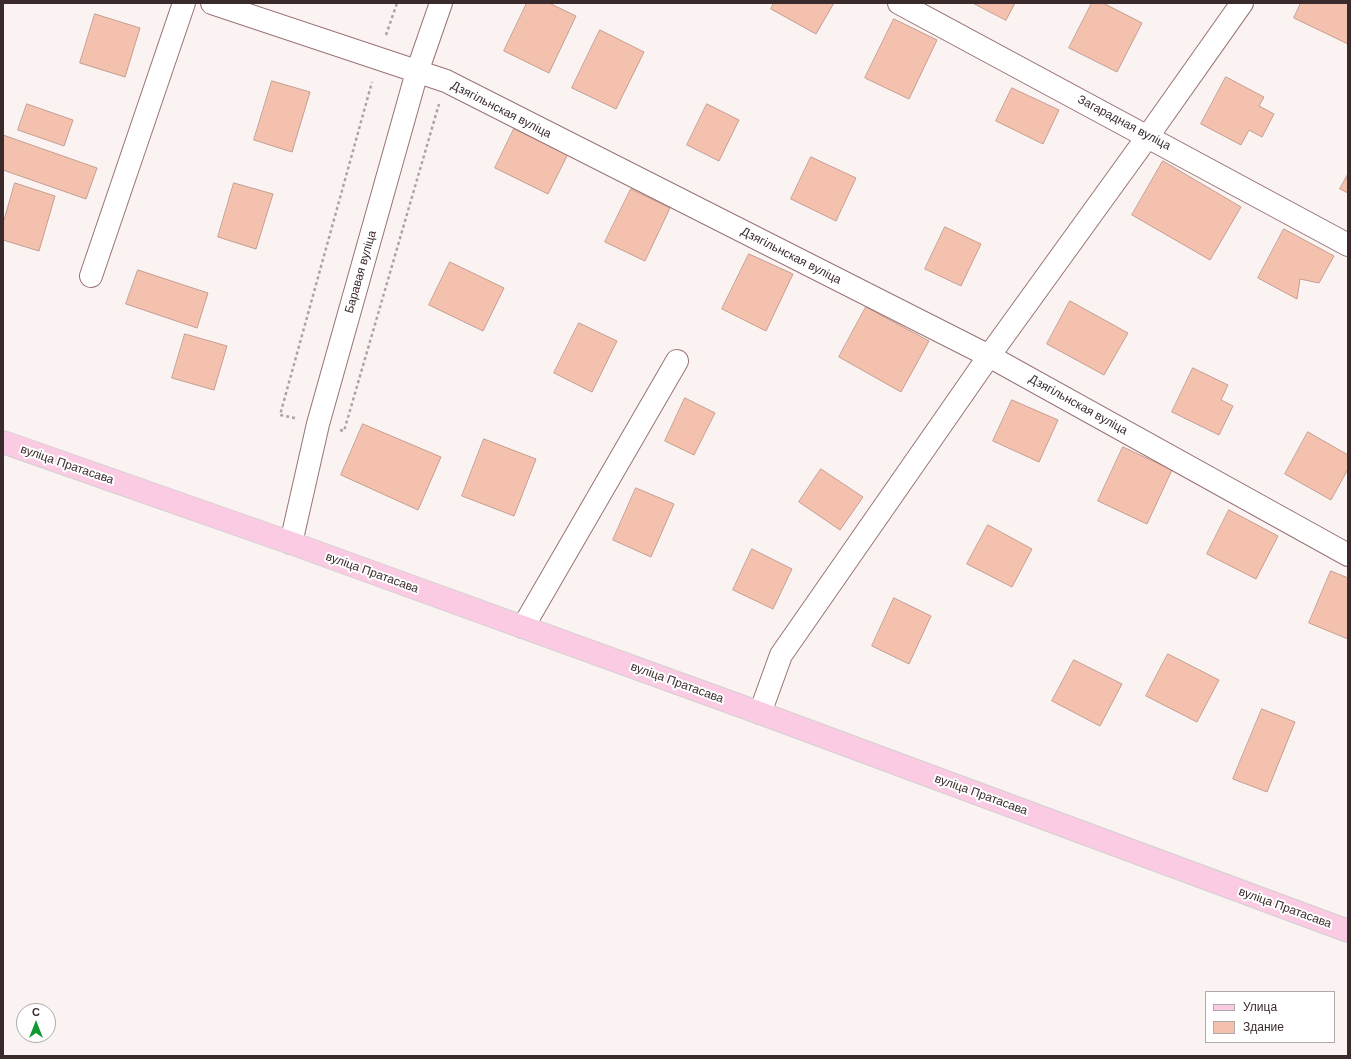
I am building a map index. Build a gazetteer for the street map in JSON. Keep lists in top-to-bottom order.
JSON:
{
  "streets": {
    "main road": ["вуліца Пратасава"],
    "street": ["Дзягільнская вуліца", "Загарадная вуліца", "Баравая вуліца"]
  },
  "crossings": [
    ["Дзягільнская вуліца", "Баравая вуліца"],
    ["Баравая вуліца", "вуліца Пратасава"]
  ],
  "legend": ["Улица", "Здание"],
  "north": "top"
}
